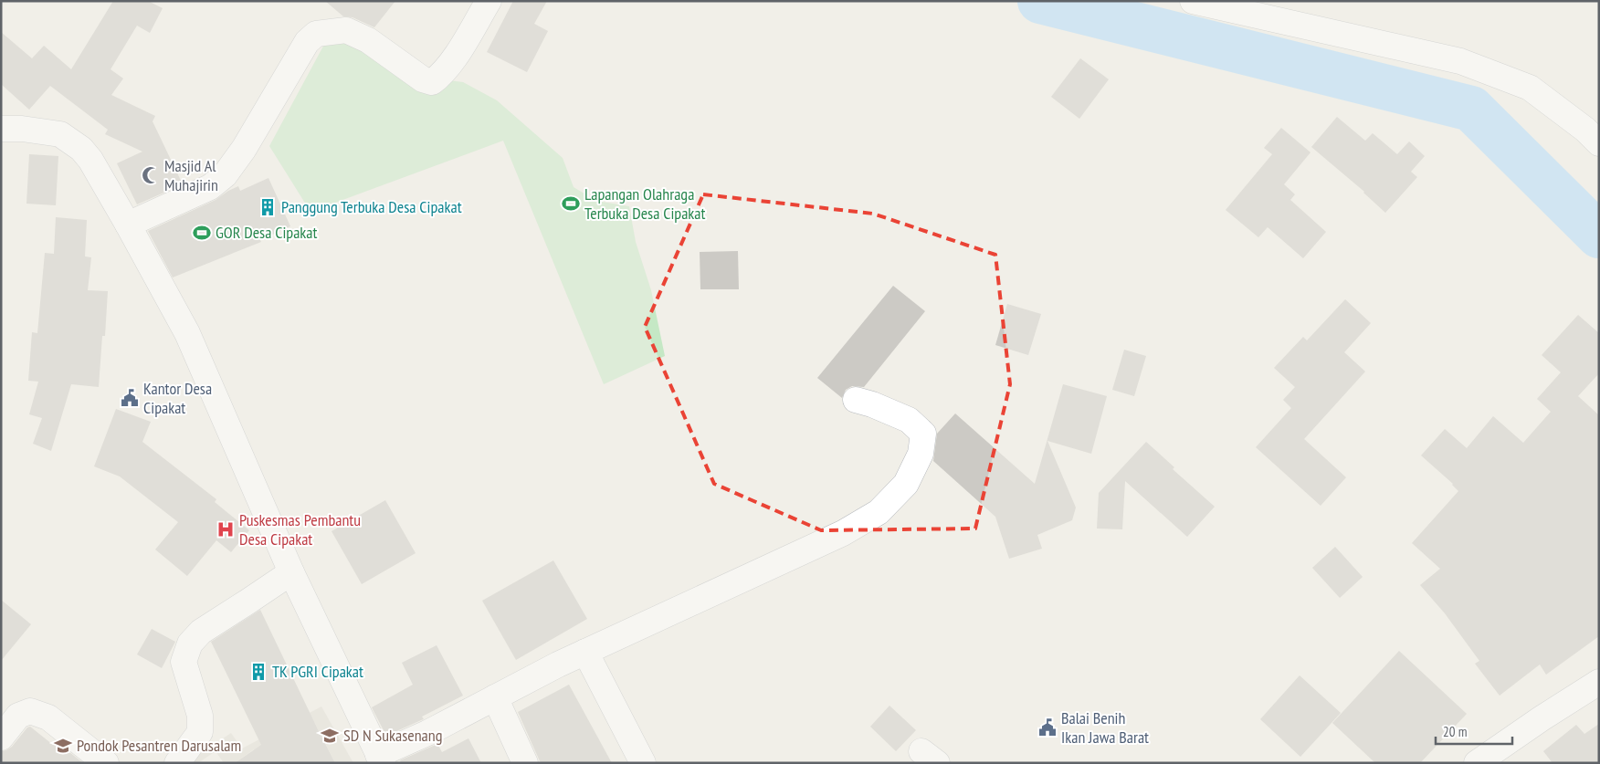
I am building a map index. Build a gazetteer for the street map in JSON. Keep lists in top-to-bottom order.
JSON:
{
  "places": {
    "mosque": ["Masjid Al Muhajirin"],
    "sports": ["Lapangan Olahraga Terbuka Desa Cipakat", "GOR Desa Cipakat"],
    "building": ["Panggung Terbuka Desa Cipakat", "TK PGRI Cipakat"],
    "public building": ["Kantor Desa Cipakat", "Balai Benih Ikan Jawa Barat"],
    "hospital": ["Puskesmas Pembantu Desa Cipakat"],
    "school or university": ["SD N Sukasenang", "Pondok Pesantren Darusalam"]
  },
  "scale_bar": "20 m"
}
